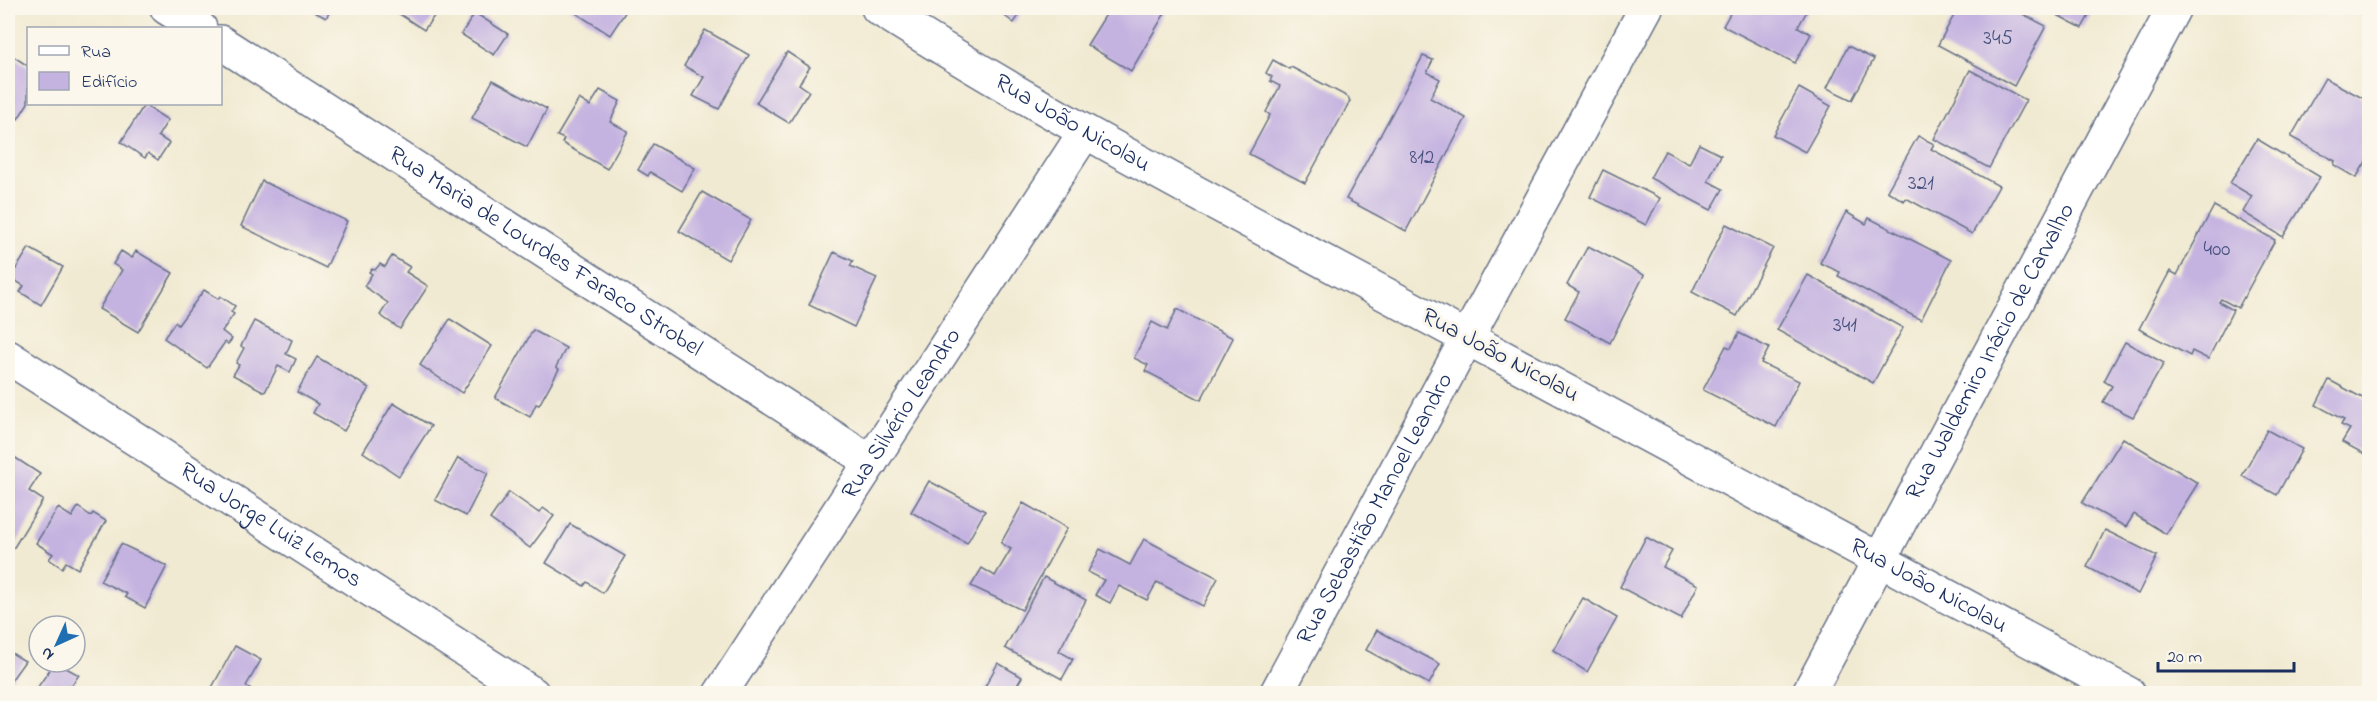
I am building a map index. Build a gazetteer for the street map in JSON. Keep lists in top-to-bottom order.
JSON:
{
  "streets": {
    "street": [
      "Rua João Nicolau",
      "Rua Maria de Lourdes Faraco Strobel",
      "Rua Waldemiro Inácio de Carvalho",
      "Rua Silvério Leandro",
      "Rua Sebastião Manoel Leandro",
      "Rua Jorge Luiz Lemos"
    ]
  },
  "crossings": [
    ["Rua João Nicolau", "Rua Waldemiro Inácio de Carvalho"],
    ["Rua João Nicolau", "Rua Silvério Leandro"],
    ["Rua João Nicolau", "Rua Sebastião Manoel Leandro"],
    ["Rua Maria de Lourdes Faraco Strobel", "Rua Silvério Leandro"]
  ],
  "house_numbers": [
    "345",
    "812",
    "321",
    "400",
    "341"
  ],
  "legend": ["Rua", "Edifício"],
  "scale_bar": "20 m",
  "north": "bottom left"
}
